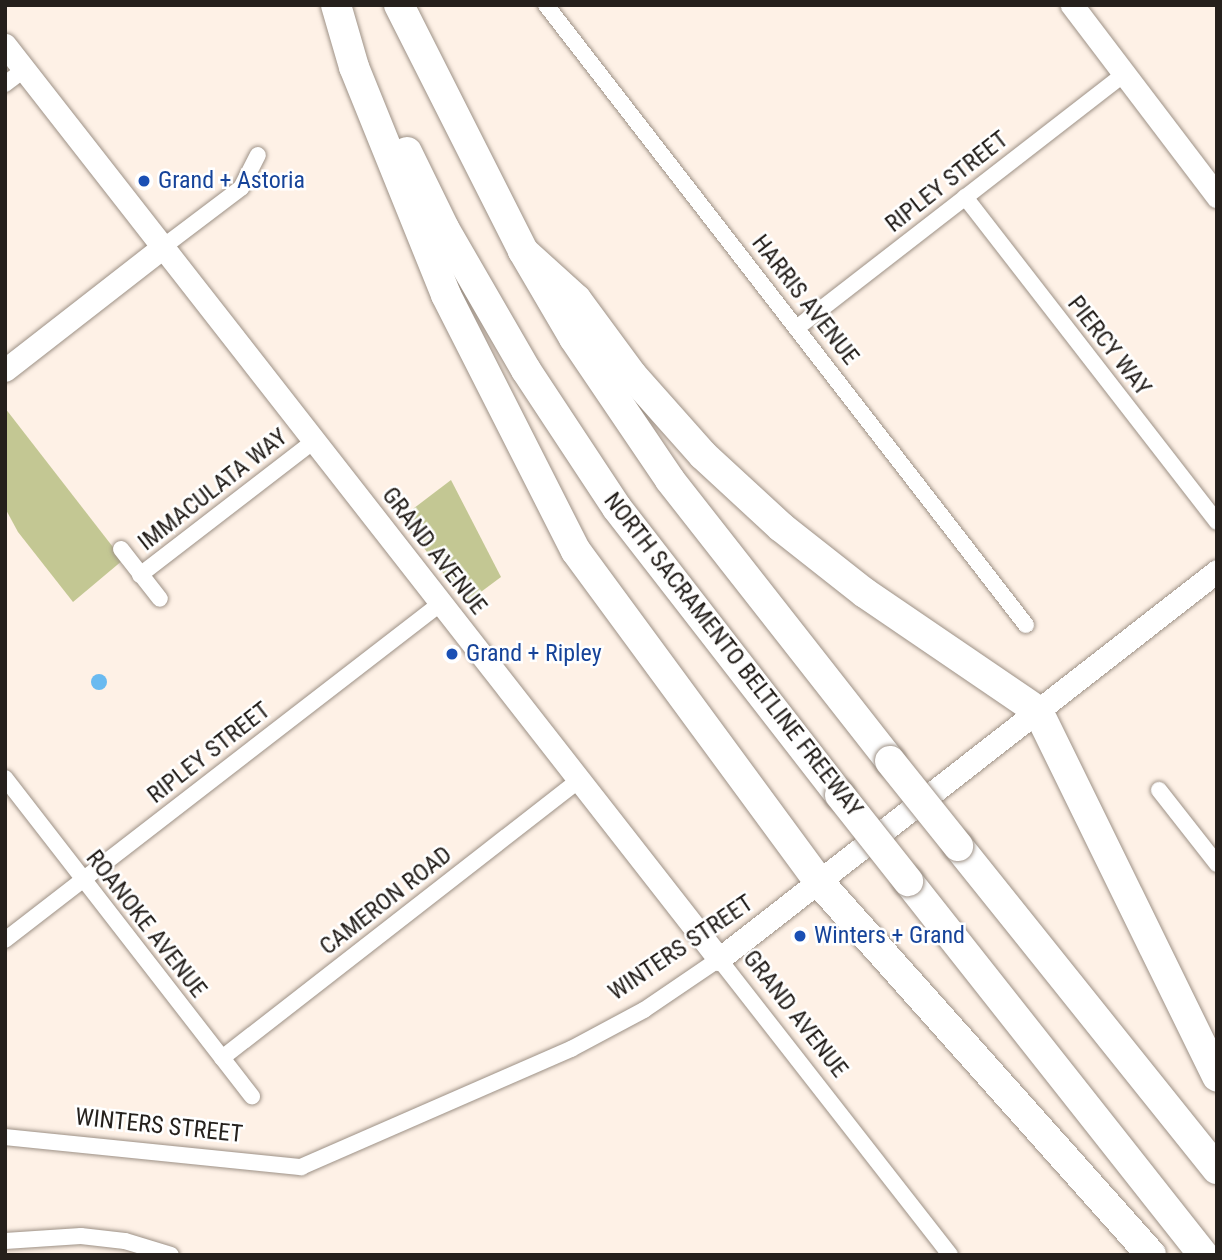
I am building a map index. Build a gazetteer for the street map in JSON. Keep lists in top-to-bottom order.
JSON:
{
  "streets": {
    "highway": ["NORTH SACRAMENTO BELTLINE FREEWAY"],
    "street": [
      "RIPLEY STREET",
      "HARRIS AVENUE",
      "PIERCY WAY",
      "IMMACULATA WAY",
      "GRAND AVENUE",
      "CAMERON ROAD",
      "ROANOKE AVENUE",
      "WINTERS STREET"
    ]
  },
  "crossings": [
    ["RIPLEY STREET", "HARRIS AVENUE"],
    ["RIPLEY STREET", "PIERCY WAY"],
    ["RIPLEY STREET", "GRAND AVENUE"],
    ["RIPLEY STREET", "ROANOKE AVENUE"],
    ["IMMACULATA WAY", "GRAND AVENUE"],
    ["GRAND AVENUE", "CAMERON ROAD"],
    ["GRAND AVENUE", "WINTERS STREET"],
    ["CAMERON ROAD", "ROANOKE AVENUE"]
  ],
  "places": ["Grand + Astoria", "Grand + Ripley", "Winters + Grand"]
}
